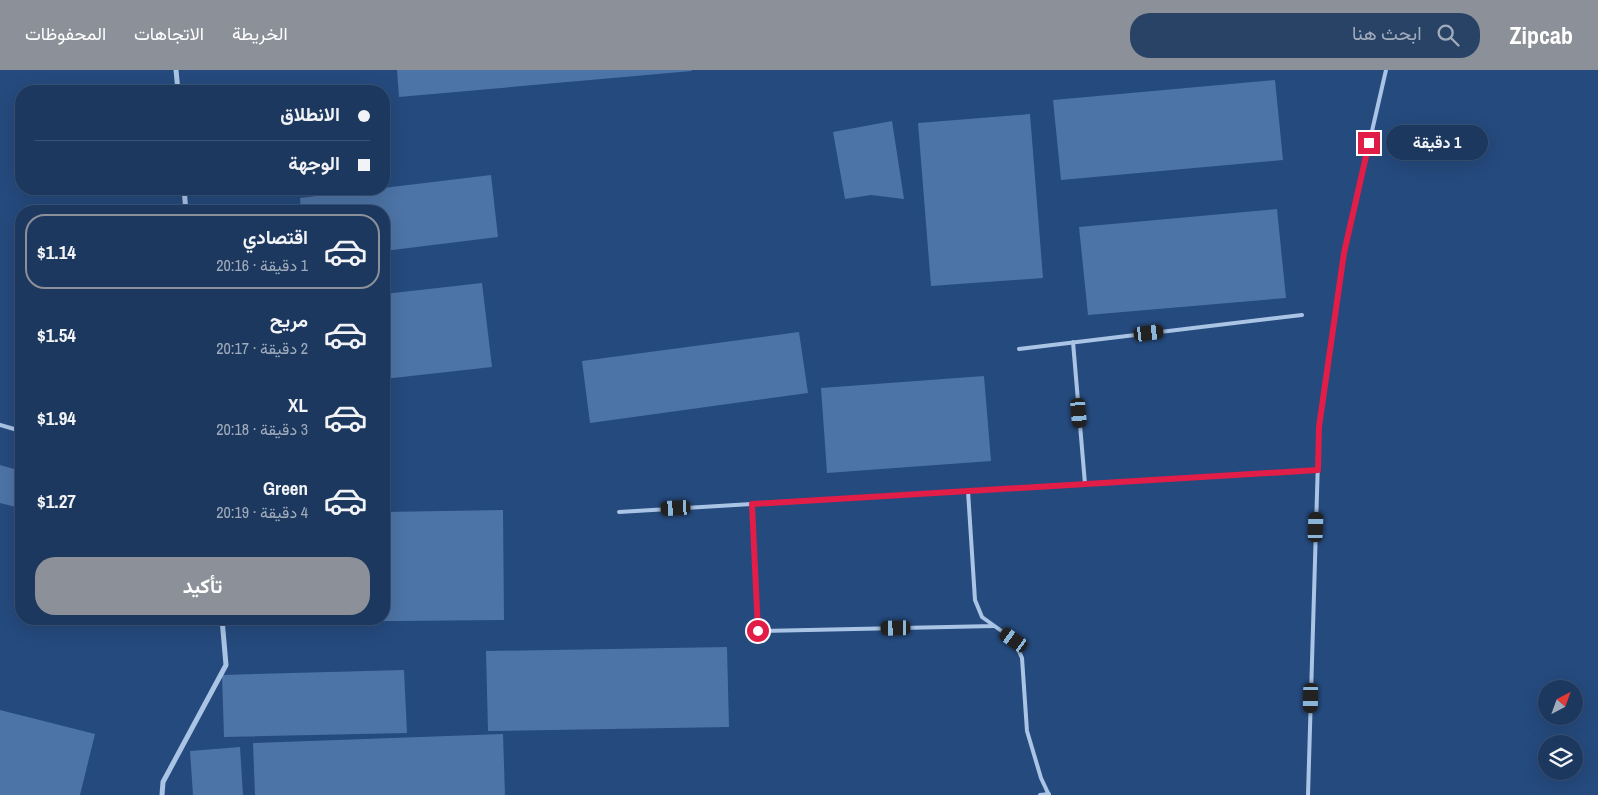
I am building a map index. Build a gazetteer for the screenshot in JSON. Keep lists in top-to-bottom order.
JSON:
{
  "north": "top right",
  "page": {
    "header": "Zipcab",
    "search": "ابحث هنا",
    "nav": ["الخريطة", "الاتجاهات", "المحفوظات"],
    "banner": ["الانطلاق", "الوجهة"],
    "bubble": "1 دقيقة",
    "list": [
      {
        "name": "اقتصادي",
        "note": "1 دقيقة · 20:16",
        "value": "$1.14"
      },
      {
        "name": "مريح",
        "note": "2 دقيقة · 20:17",
        "value": "$1.54"
      },
      {
        "name": "XL",
        "note": "3 دقيقة · 20:18",
        "value": "$1.94"
      },
      {
        "name": "Green",
        "note": "4 دقيقة · 20:19",
        "value": "$1.27"
      }
    ],
    "buttons": "تأكيد"
  }
}
